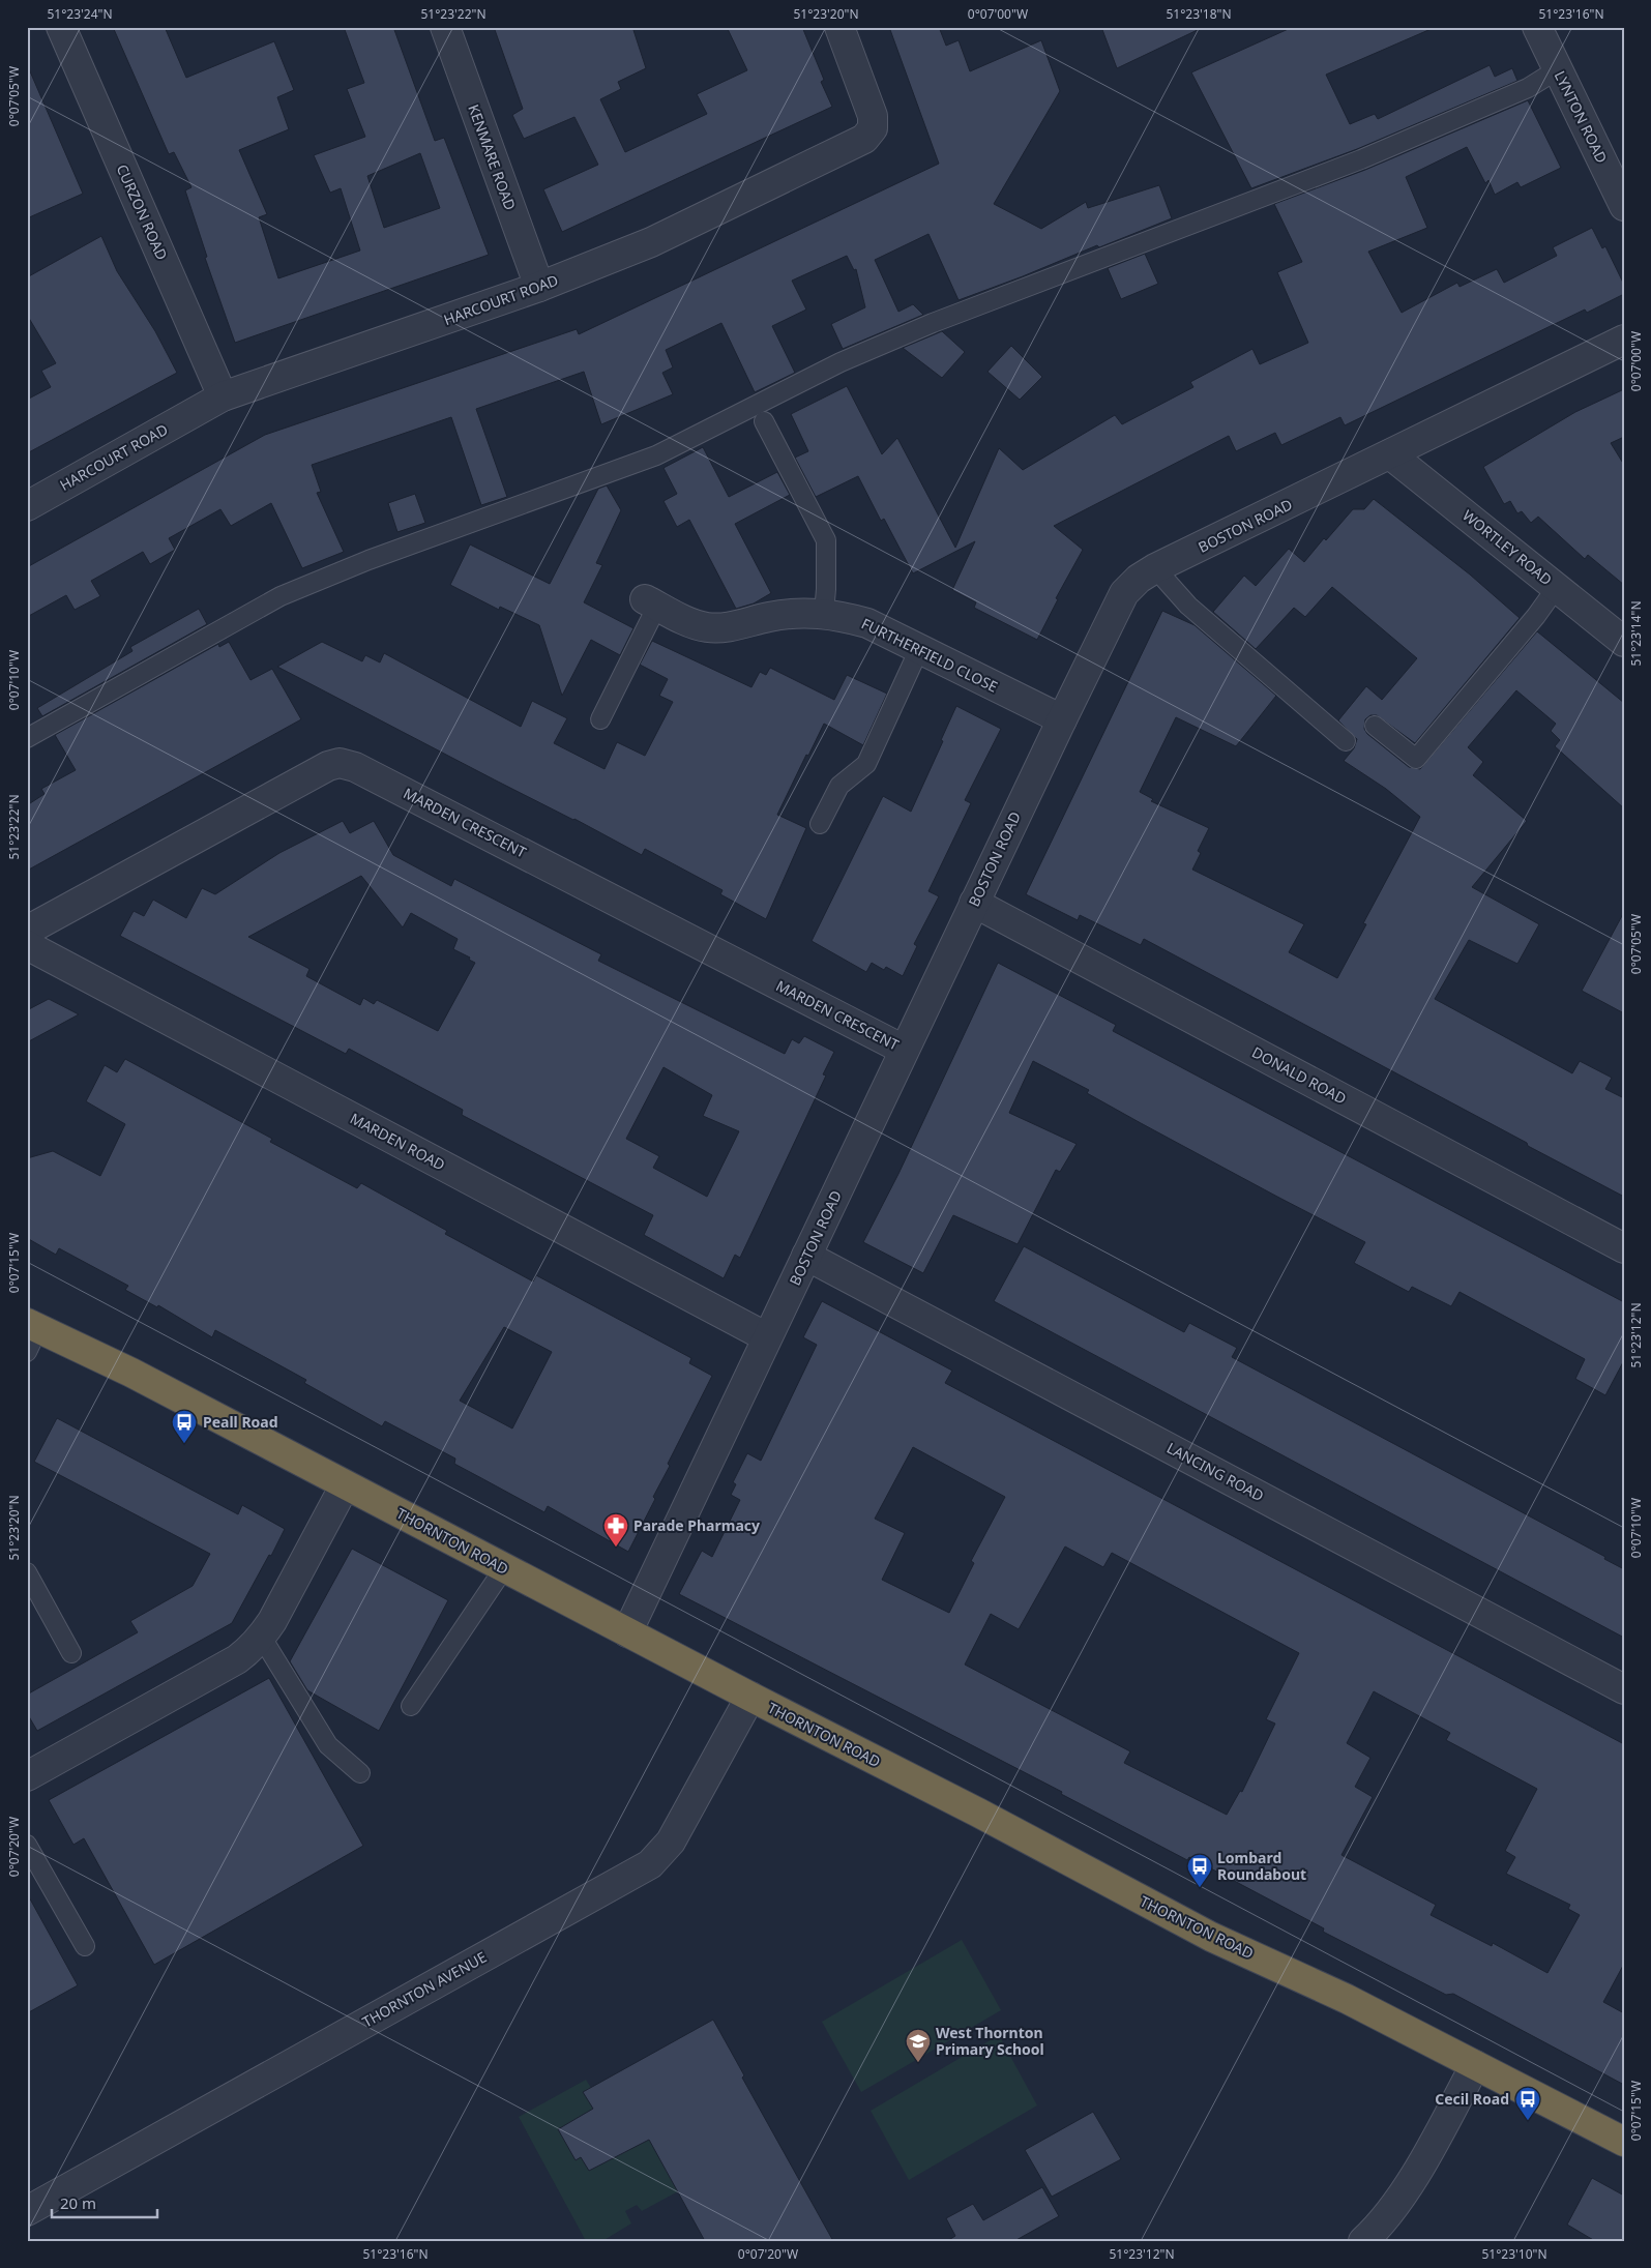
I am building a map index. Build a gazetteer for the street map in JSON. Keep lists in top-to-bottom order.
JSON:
{
  "streets": {
    "highway": ["THORNTON ROAD"],
    "street": [
      "LYNTON ROAD",
      "KENMARE ROAD",
      "CURZON ROAD",
      "HARCOURT ROAD",
      "BOSTON ROAD",
      "WORTLEY ROAD",
      "FURTHERFIELD CLOSE",
      "MARDEN CRESCENT",
      "DONALD ROAD",
      "MARDEN ROAD",
      "LANCING ROAD",
      "THORNTON AVENUE"
    ]
  },
  "crossings": [
    ["KENMARE ROAD", "HARCOURT ROAD"],
    ["CURZON ROAD", "HARCOURT ROAD"],
    ["BOSTON ROAD", "WORTLEY ROAD"],
    ["BOSTON ROAD", "FURTHERFIELD CLOSE"],
    ["BOSTON ROAD", "MARDEN CRESCENT"],
    ["BOSTON ROAD", "DONALD ROAD"],
    ["BOSTON ROAD", "MARDEN ROAD"],
    ["BOSTON ROAD", "LANCING ROAD"],
    ["BOSTON ROAD", "THORNTON ROAD"],
    ["THORNTON ROAD", "THORNTON AVENUE"]
  ],
  "places": {
    "bus stop": ["Peall Road", "Lombard Roundabout", "Cecil Road"],
    "pharmacy": ["Parade Pharmacy"],
    "school or university": ["West Thornton Primary School"]
  },
  "scale_bar": "20 m",
  "coordinates": [
    "51°23'24\"N",
    "51°23'22\"N",
    "51°23'20\"N",
    "0°07'00\"W",
    "51°23'18\"N",
    "51°23'16\"N",
    "0°07'05\"W",
    "51°23'14\"N",
    "0°07'10\"W",
    "0°07'15\"W",
    "51°23'12\"N",
    "0°07'20\"W",
    "51°23'10\"N"
  ]
}
